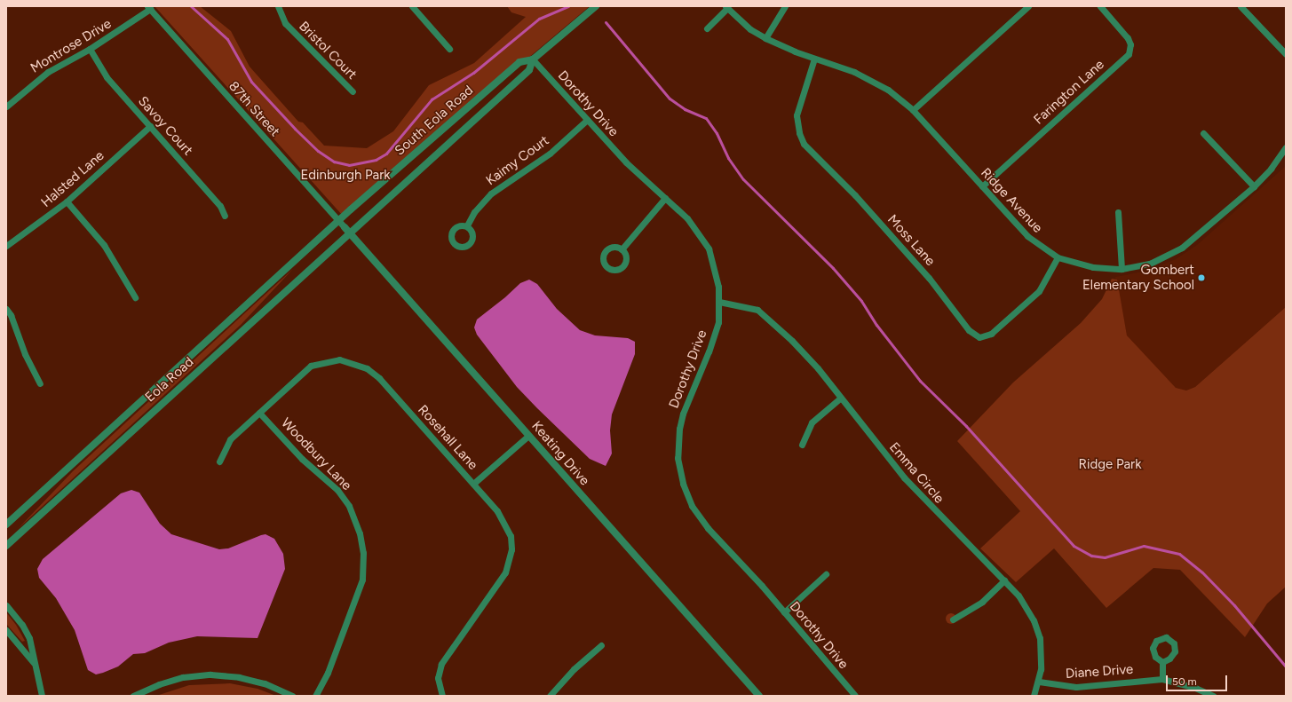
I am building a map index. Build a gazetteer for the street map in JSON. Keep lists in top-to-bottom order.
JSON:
{
  "streets": {
    "street": [
      "Montrose Drive",
      "Bristol Court",
      "Farington Lane",
      "Dorothy Drive",
      "87th Street",
      "South Eola Road",
      "Savoy Court",
      "Kaimy Court",
      "Halsted Lane",
      "Ridge Avenue",
      "Moss Lane",
      "Eola Road",
      "Rosehall Lane",
      "Keating Drive",
      "Woodbury Lane",
      "Emma Circle",
      "Diane Drive"
    ]
  },
  "crossings": [
    ["Montrose Drive", "87th Street"],
    ["Montrose Drive", "Savoy Court"],
    ["Farington Lane", "Ridge Avenue"],
    ["Dorothy Drive", "South Eola Road"],
    ["Dorothy Drive", "Kaimy Court"],
    ["Dorothy Drive", "Emma Circle"],
    ["87th Street", "South Eola Road"],
    ["87th Street", "Eola Road"],
    ["87th Street", "Keating Drive"],
    ["South Eola Road", "Eola Road"],
    ["South Eola Road", "Keating Drive"],
    ["Savoy Court", "Halsted Lane"],
    ["Ridge Avenue", "Moss Lane"],
    ["Eola Road", "Keating Drive"],
    ["Rosehall Lane", "Woodbury Lane"],
    ["Emma Circle", "Diane Drive"]
  ],
  "parks": ["Edinburgh Park", "Ridge Park"],
  "places": ["Gombert Elementary School"],
  "scale_bar": "50 m"
}
